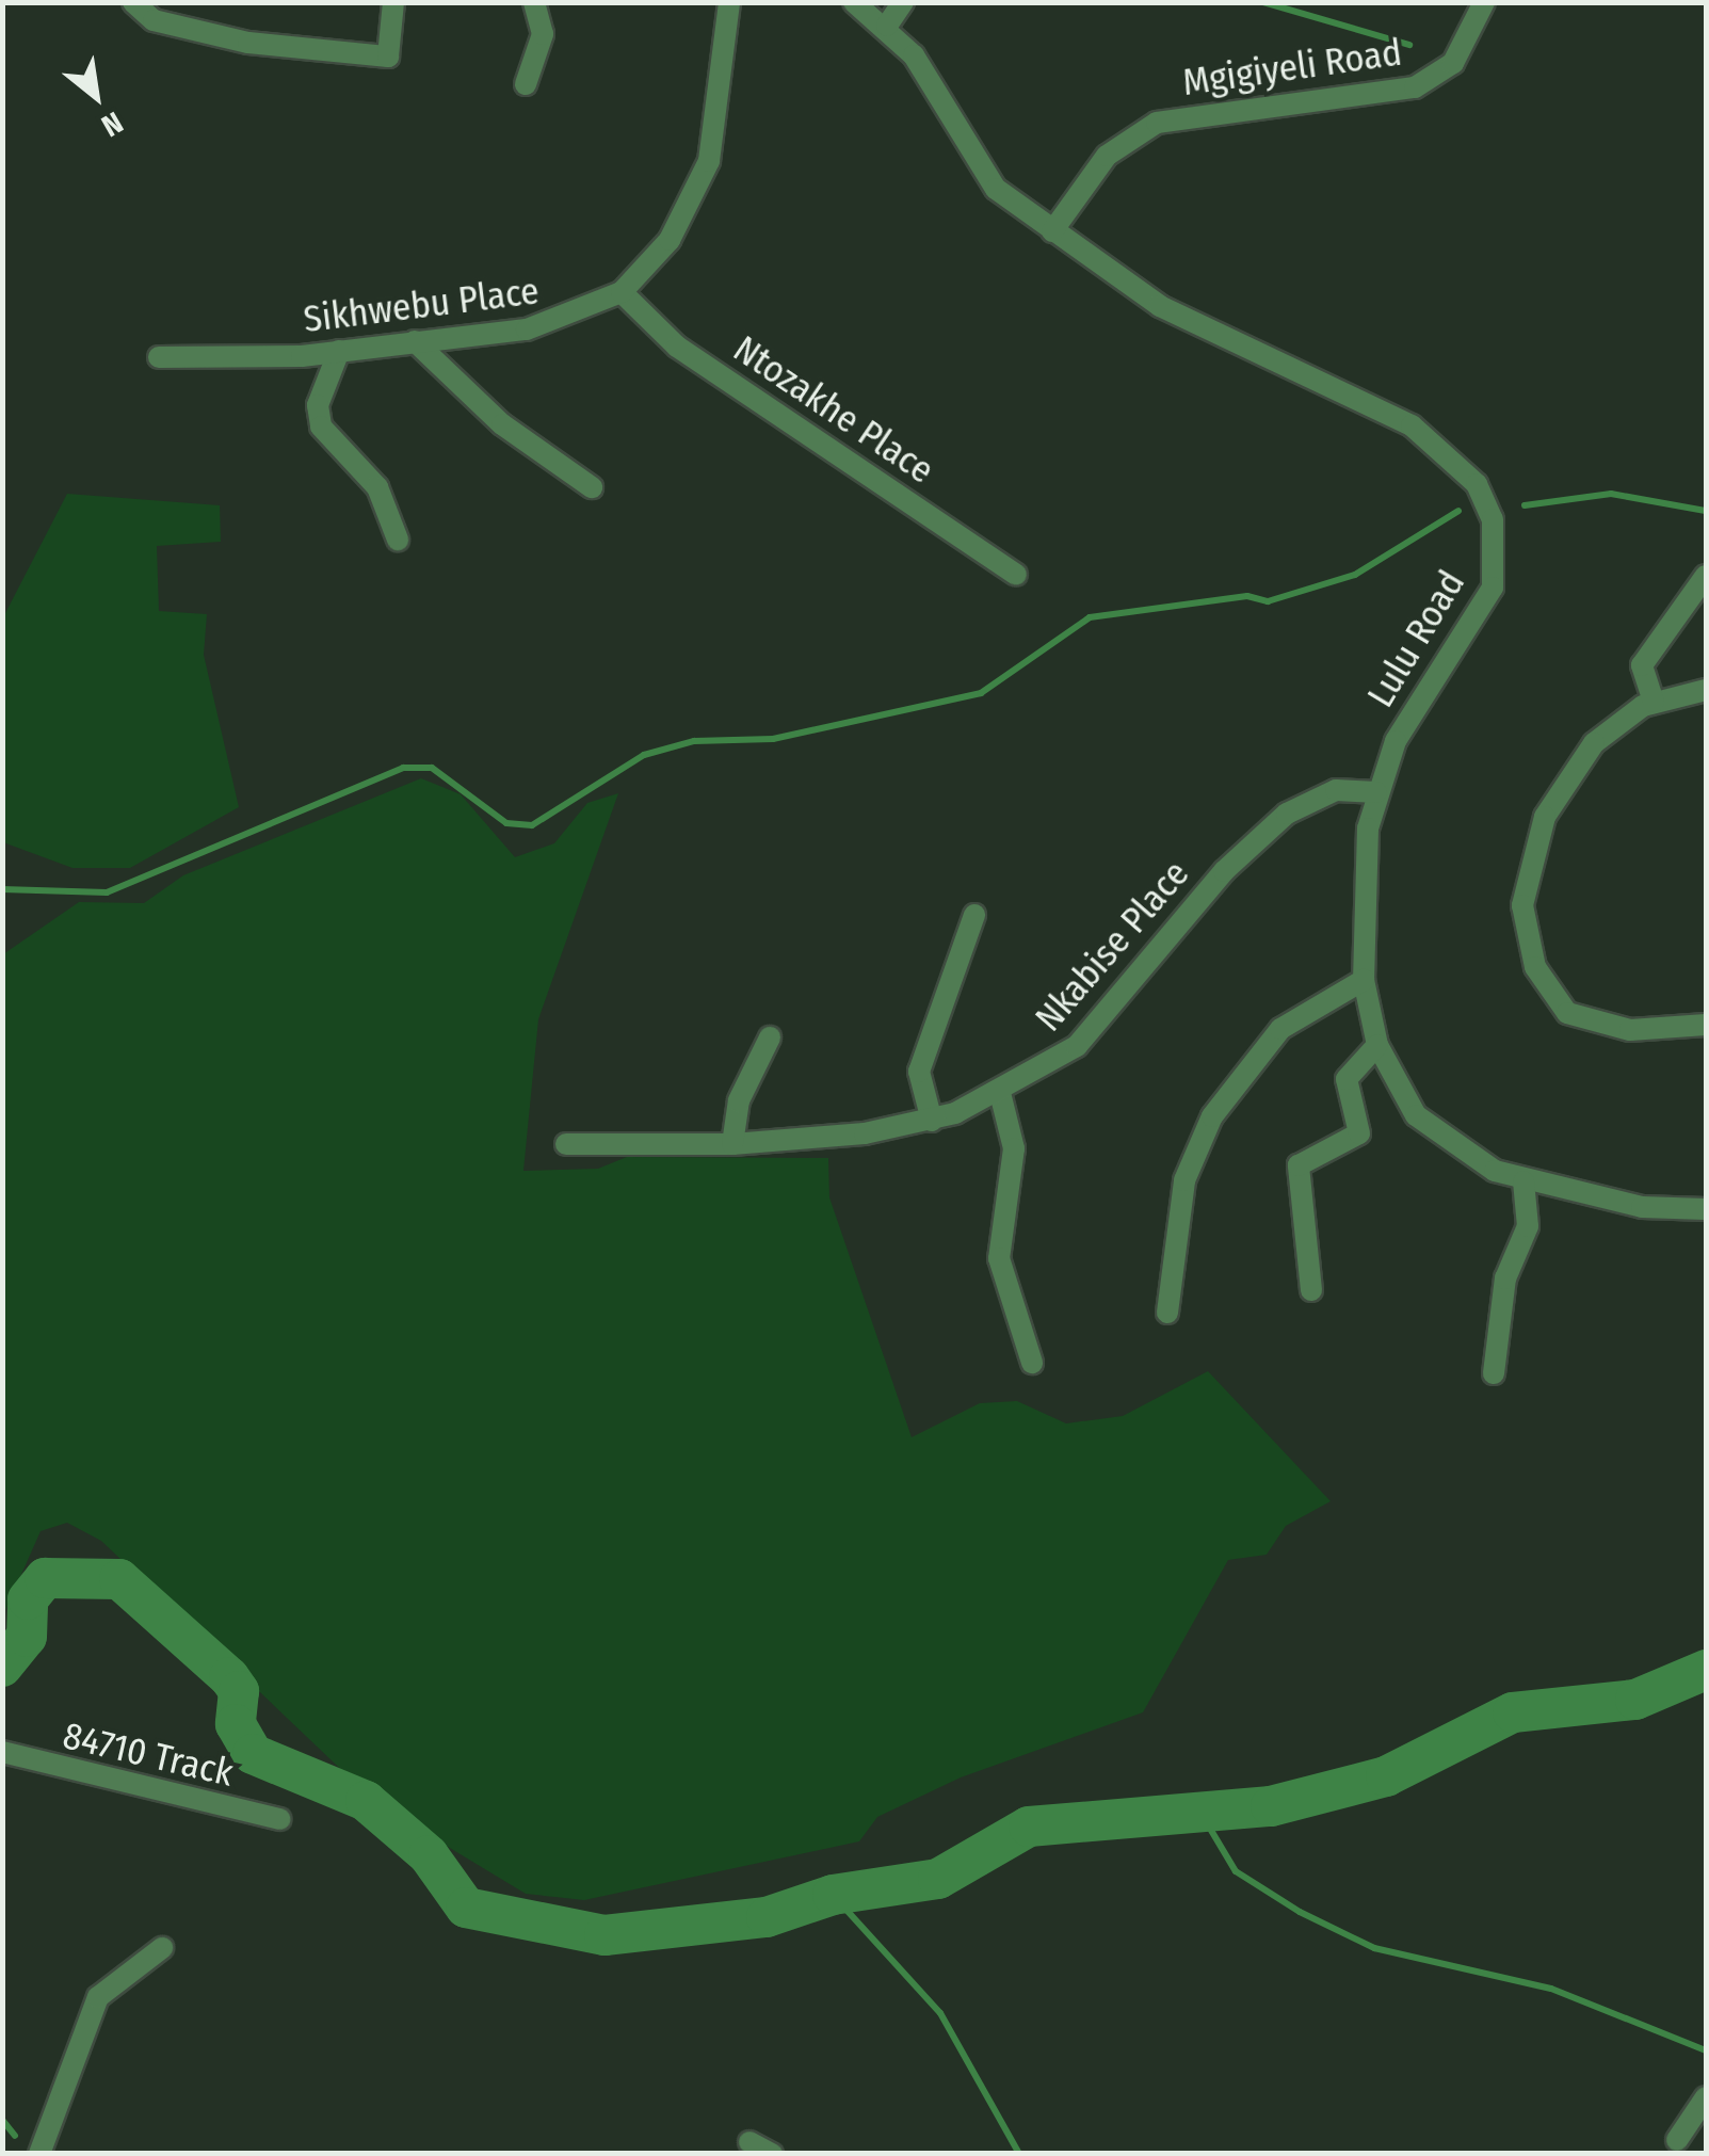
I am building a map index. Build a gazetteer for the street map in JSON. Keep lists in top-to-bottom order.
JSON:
{
  "streets": {
    "street": [
      "Mgigiyeli Road",
      "Sikhwebu Place",
      "Ntozakhe Place",
      "Lulu Road",
      "Nkabise Place",
      "84710 Track"
    ]
  },
  "crossings": [
    ["Mgigiyeli Road", "Lulu Road"],
    ["Sikhwebu Place", "Ntozakhe Place"],
    ["Lulu Road", "Nkabise Place"]
  ],
  "north": "bottom right"
}
